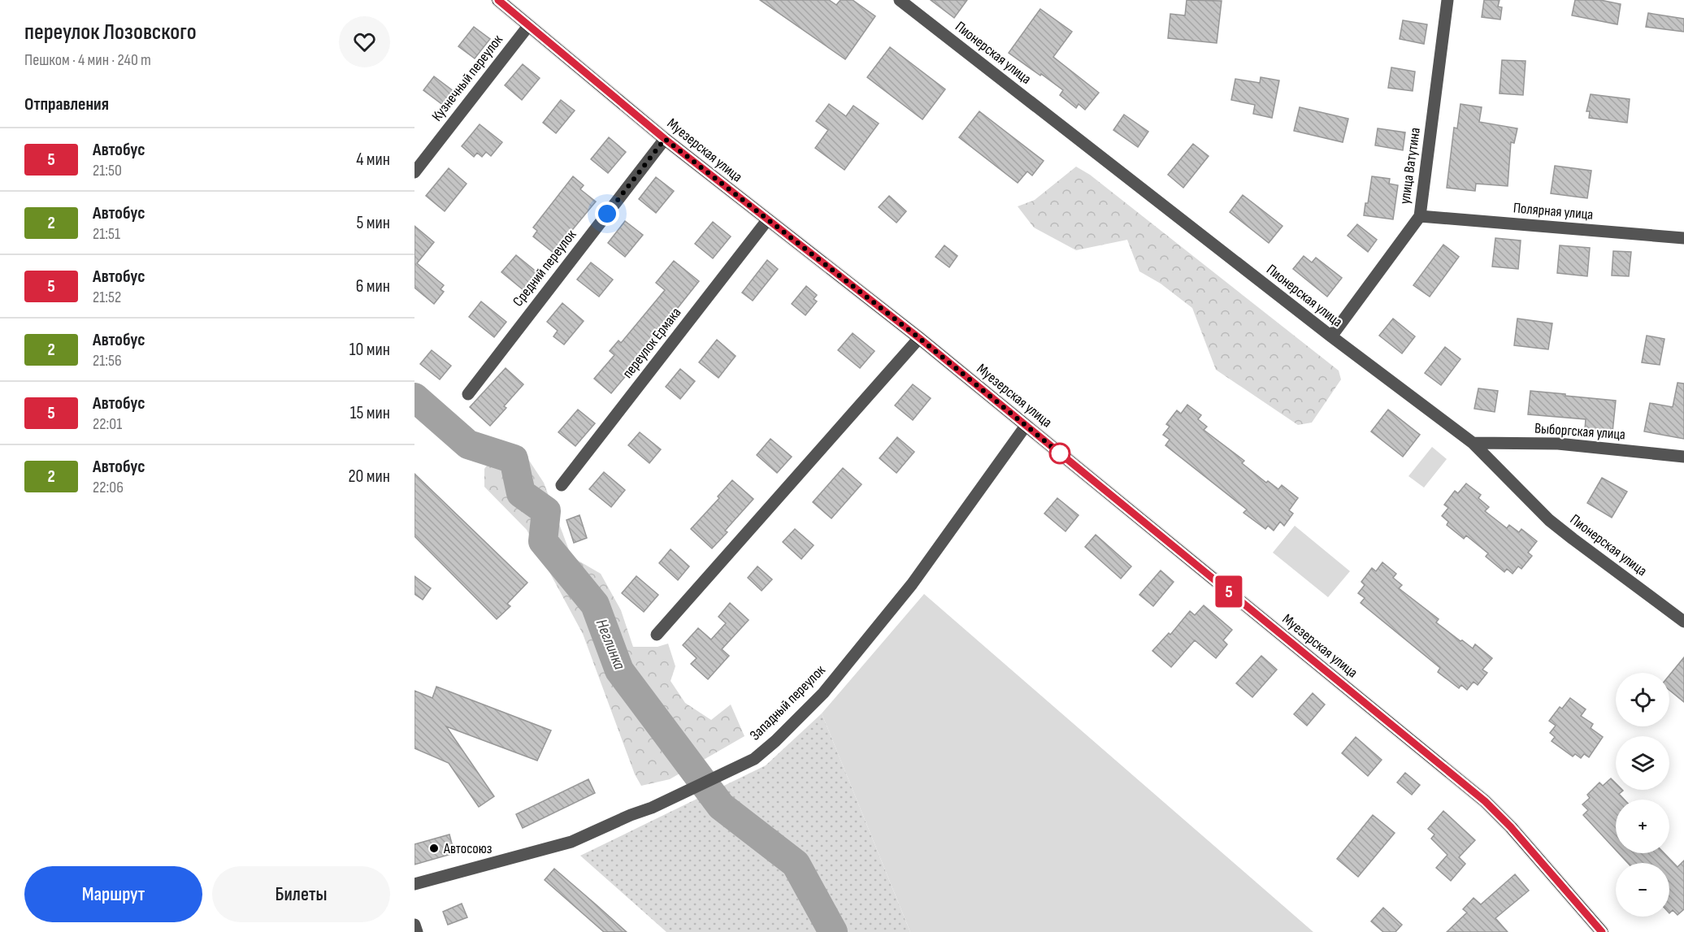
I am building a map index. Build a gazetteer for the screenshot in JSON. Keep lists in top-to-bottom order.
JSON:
{
  "streets": {
    "main road": ["Муезерская улица"],
    "street": [
      "Пионерская улица",
      "Кузнечный переулок",
      "улица Ватутина",
      "Полярная улица",
      "Средний переулок",
      "переулок Ермака",
      "Выборгская улица",
      "Западный переулок"
    ]
  },
  "crossings": [
    ["Пионерская улица", "улица Ватутина"],
    ["Пионерская улица", "Выборгская улица"],
    ["Кузнечный переулок", "Муезерская улица"],
    ["Муезерская улица", "Средний переулок"],
    ["Муезерская улица", "переулок Ермака"],
    ["Муезерская улица", "Западный переулок"],
    ["улица Ватутина", "Полярная улица"]
  ],
  "water": ["Неглинка"],
  "places": ["Автосоюз"],
  "lines": ["bus line 5"],
  "page": {
    "heading": [
      ["переулок Лозовского", "Пешком · 4 мин · 240 m"],
      "Отправления"
    ],
    "on_map": "5",
    "list": [
      {
        "mark": "5",
        "name": "Автобус",
        "note": "21:50",
        "value": "4 мин"
      },
      {
        "mark": "2",
        "name": "Автобус",
        "note": "21:51",
        "value": "5 мин"
      },
      {
        "mark": "5",
        "name": "Автобус",
        "note": "21:52",
        "value": "6 мин"
      },
      {
        "mark": "2",
        "name": "Автобус",
        "note": "21:56",
        "value": "10 мин"
      },
      {
        "mark": "5",
        "name": "Автобус",
        "note": "22:01",
        "value": "15 мин"
      },
      {
        "mark": "2",
        "name": "Автобус",
        "note": "22:06",
        "value": "20 мин"
      }
    ],
    "map_buttons": ["+", "−"],
    "buttons": ["Маршрут", "Билеты"]
  }
}
